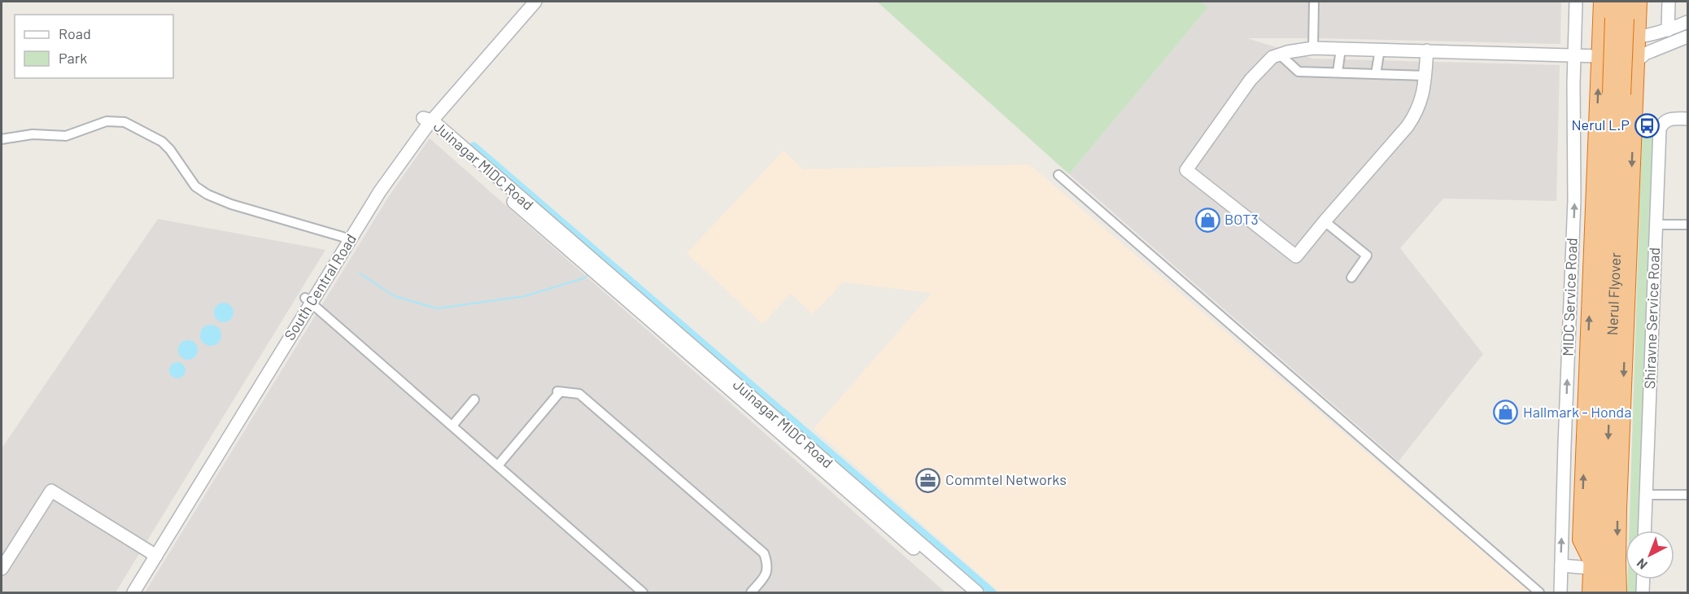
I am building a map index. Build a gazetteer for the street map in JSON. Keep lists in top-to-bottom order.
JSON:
{
  "streets": {
    "highway": ["Nerul Flyover"],
    "street": [
      "Juinagar MIDC Road",
      "South Central Road",
      "MIDC Service Road",
      "Shiravne Service Road"
    ]
  },
  "crossings": [
    ["Juinagar MIDC Road", "South Central Road"]
  ],
  "one_way": ["MIDC Service Road"],
  "places": {
    "bus stop": ["Nerul L.P"],
    "shop": ["BOT3", "Hallmark - Honda"],
    "office": ["Commtel Networks"]
  },
  "legend": ["Road", "Park"],
  "north": "bottom left"
}
